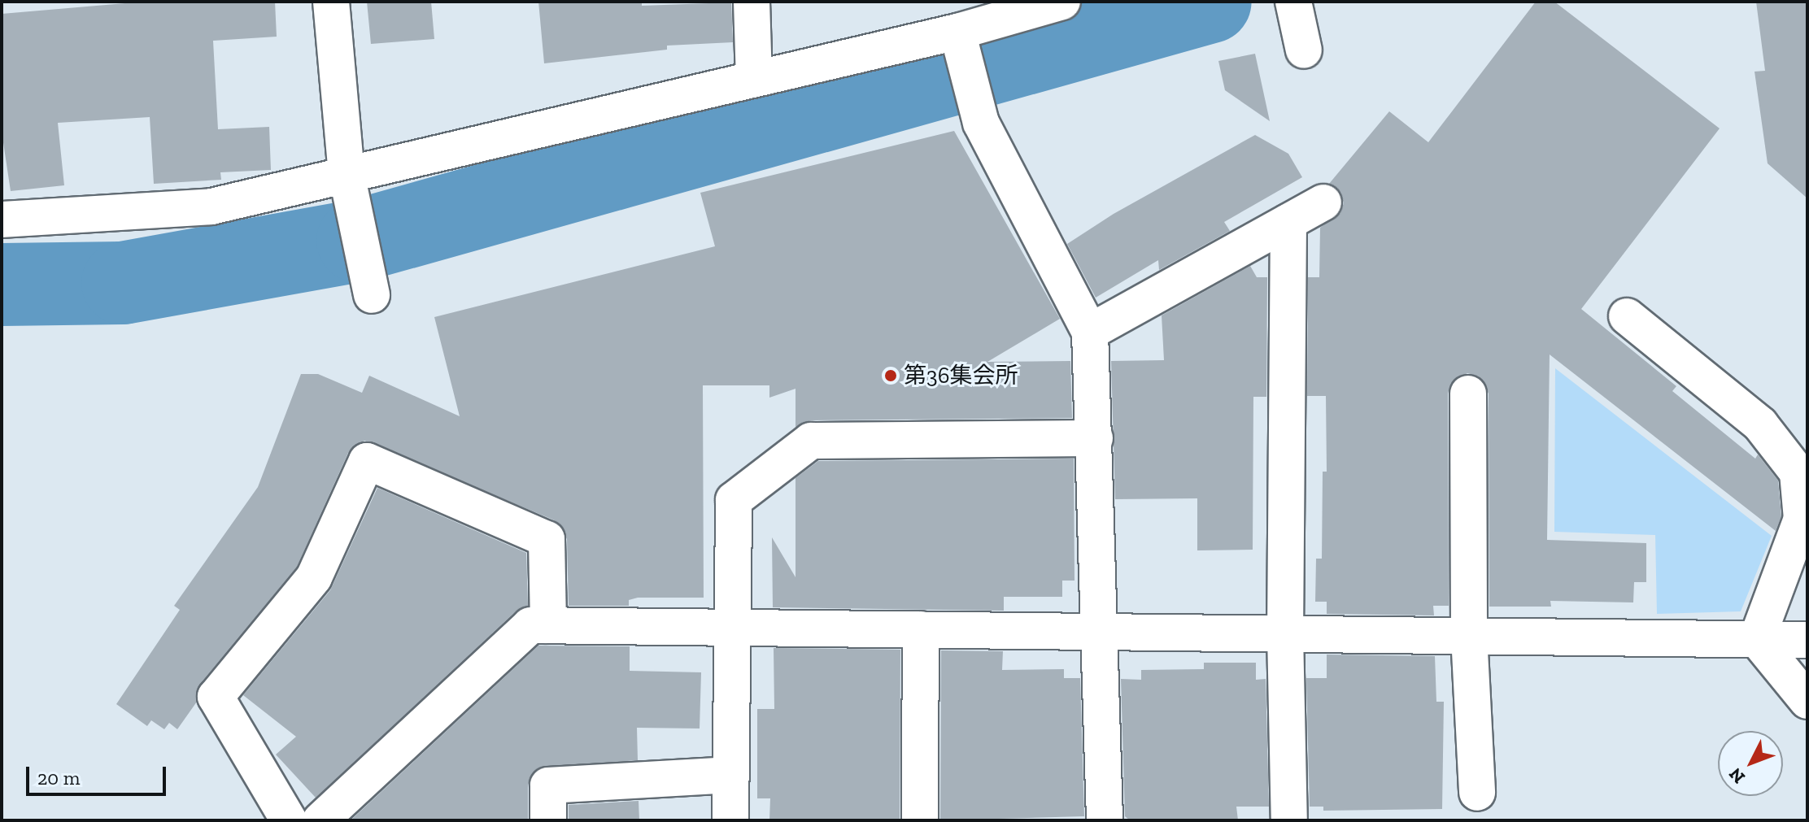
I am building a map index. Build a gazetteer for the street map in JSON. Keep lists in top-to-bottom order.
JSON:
{
  "places": ["第36集会所"],
  "scale_bar": "20 m",
  "north": "bottom left"
}
